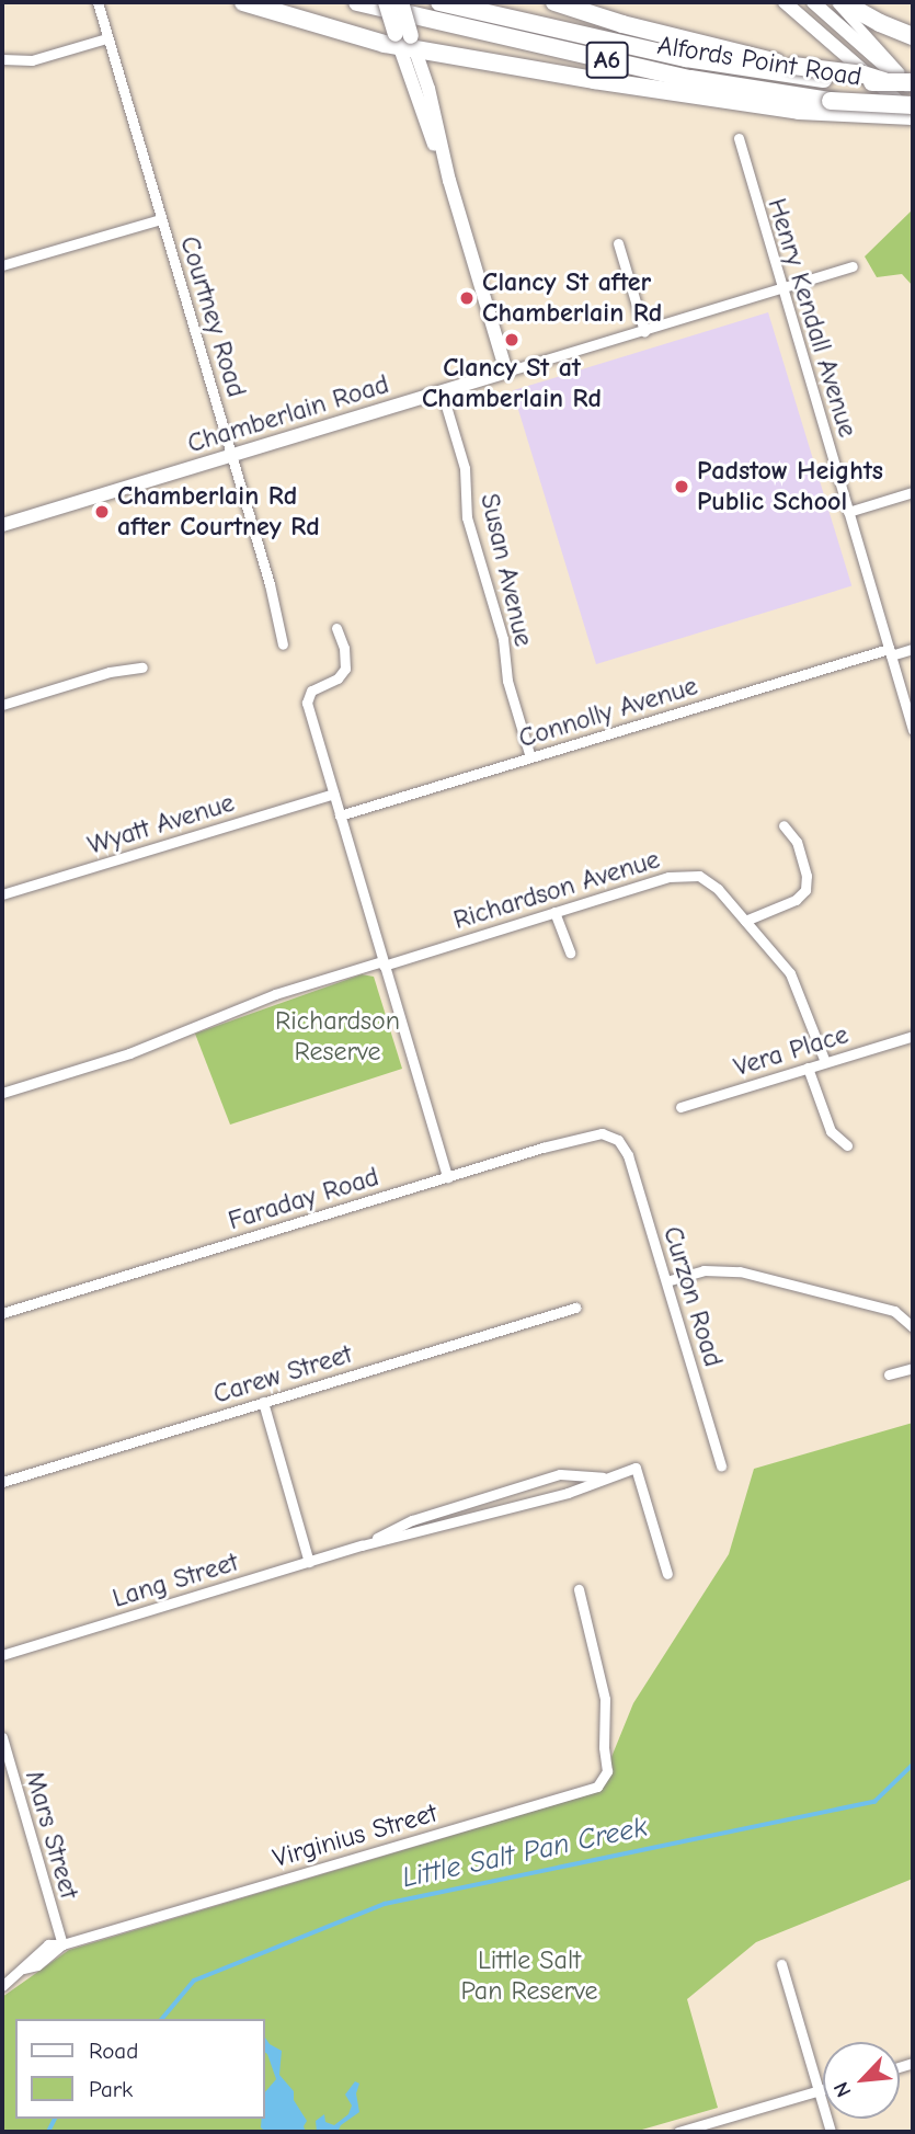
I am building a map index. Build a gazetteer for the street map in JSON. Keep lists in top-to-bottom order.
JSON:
{
  "streets": {
    "highway": ["A6", "Alfords Point Road"],
    "street": [
      "Courtney Road",
      "Henry Kendall Avenue",
      "Chamberlain Road",
      "Susan Avenue",
      "Connolly Avenue",
      "Wyatt Avenue",
      "Richardson Avenue",
      "Vera Place",
      "Faraday Road",
      "Curzon Road",
      "Carew Street",
      "Lang Street",
      "Mars Street",
      "Virginius Street"
    ]
  },
  "crossings": [
    ["Courtney Road", "Chamberlain Road"],
    ["Henry Kendall Avenue", "Chamberlain Road"],
    ["Henry Kendall Avenue", "Connolly Avenue"],
    ["Chamberlain Road", "Susan Avenue"],
    ["Susan Avenue", "Connolly Avenue"],
    ["Richardson Avenue", "Vera Place"],
    ["Faraday Road", "Curzon Road"],
    ["Mars Street", "Virginius Street"]
  ],
  "water": ["Little Salt Pan Creek"],
  "parks": ["Richardson Reserve", "Little Salt Pan Reserve"],
  "places": [
    "Clancy St after Chamberlain Rd",
    "Clancy St at Chamberlain Rd",
    "Padstow Heights Public School",
    "Chamberlain Rd after Courtney Rd"
  ],
  "legend": ["Road", "Park"],
  "north": "bottom left"
}
